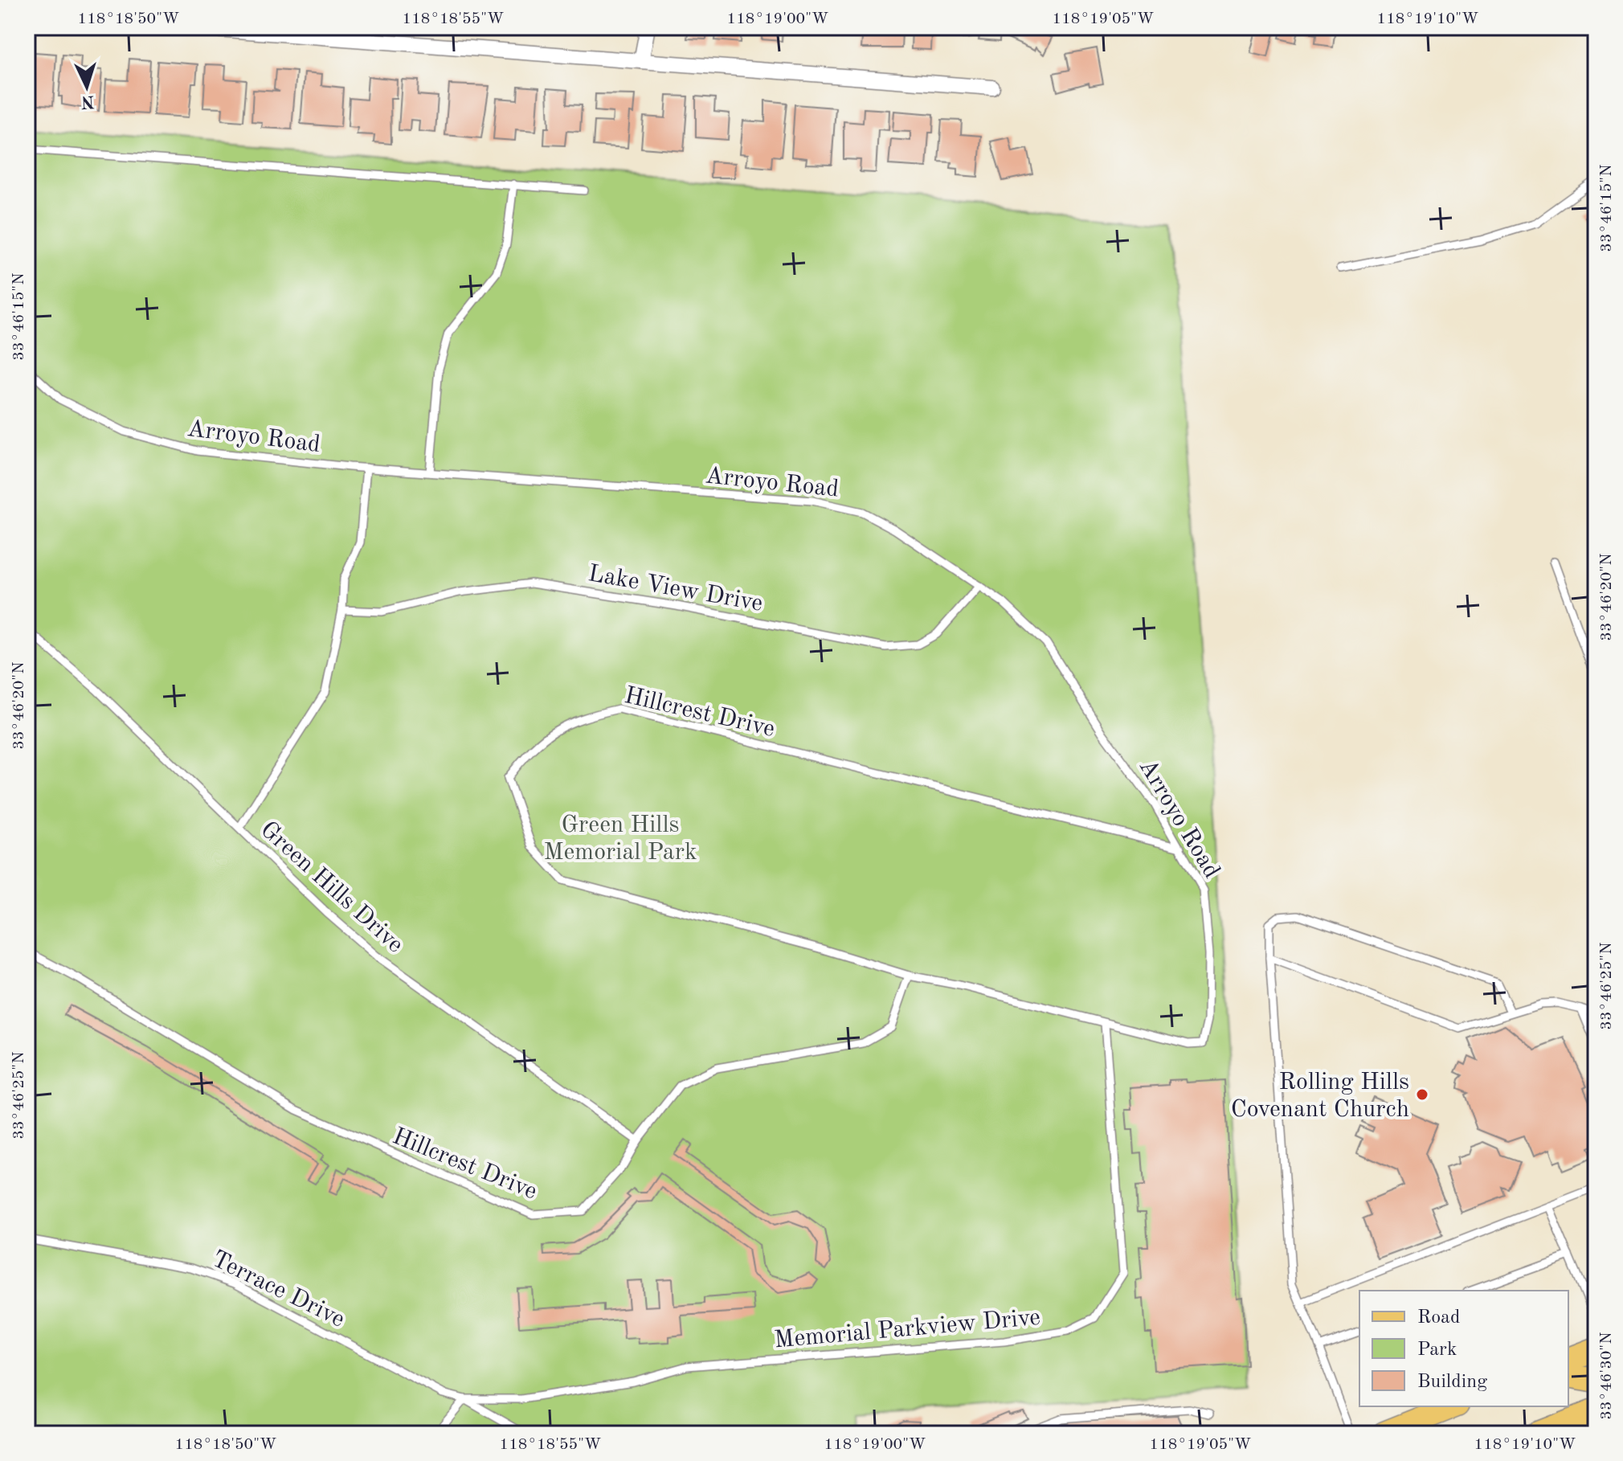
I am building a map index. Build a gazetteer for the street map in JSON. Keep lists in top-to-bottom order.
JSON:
{
  "streets": {
    "lane": [
      "Arroyo Road",
      "Lake View Drive",
      "Hillcrest Drive",
      "Green Hills Drive",
      "Terrace Drive",
      "Memorial Parkview Drive"
    ]
  },
  "crossings": [
    ["Arroyo Road", "Lake View Drive"],
    ["Arroyo Road", "Hillcrest Drive"],
    ["Hillcrest Drive", "Green Hills Drive"],
    ["Hillcrest Drive", "Memorial Parkview Drive"],
    ["Terrace Drive", "Memorial Parkview Drive"]
  ],
  "parks": ["Green Hills Memorial Park"],
  "places": ["Rolling Hills Covenant Church"],
  "legend": ["Road", "Park", "Building"],
  "north": "bottom",
  "coordinates": [
    "118°18'50\"W",
    "118°18'55\"W",
    "118°19'00\"W",
    "118°19'05\"W",
    "118°19'10\"W",
    "33°46'15\"N",
    "33°46'20\"N",
    "33°46'25\"N",
    "33°46'30\"N"
  ]
}
